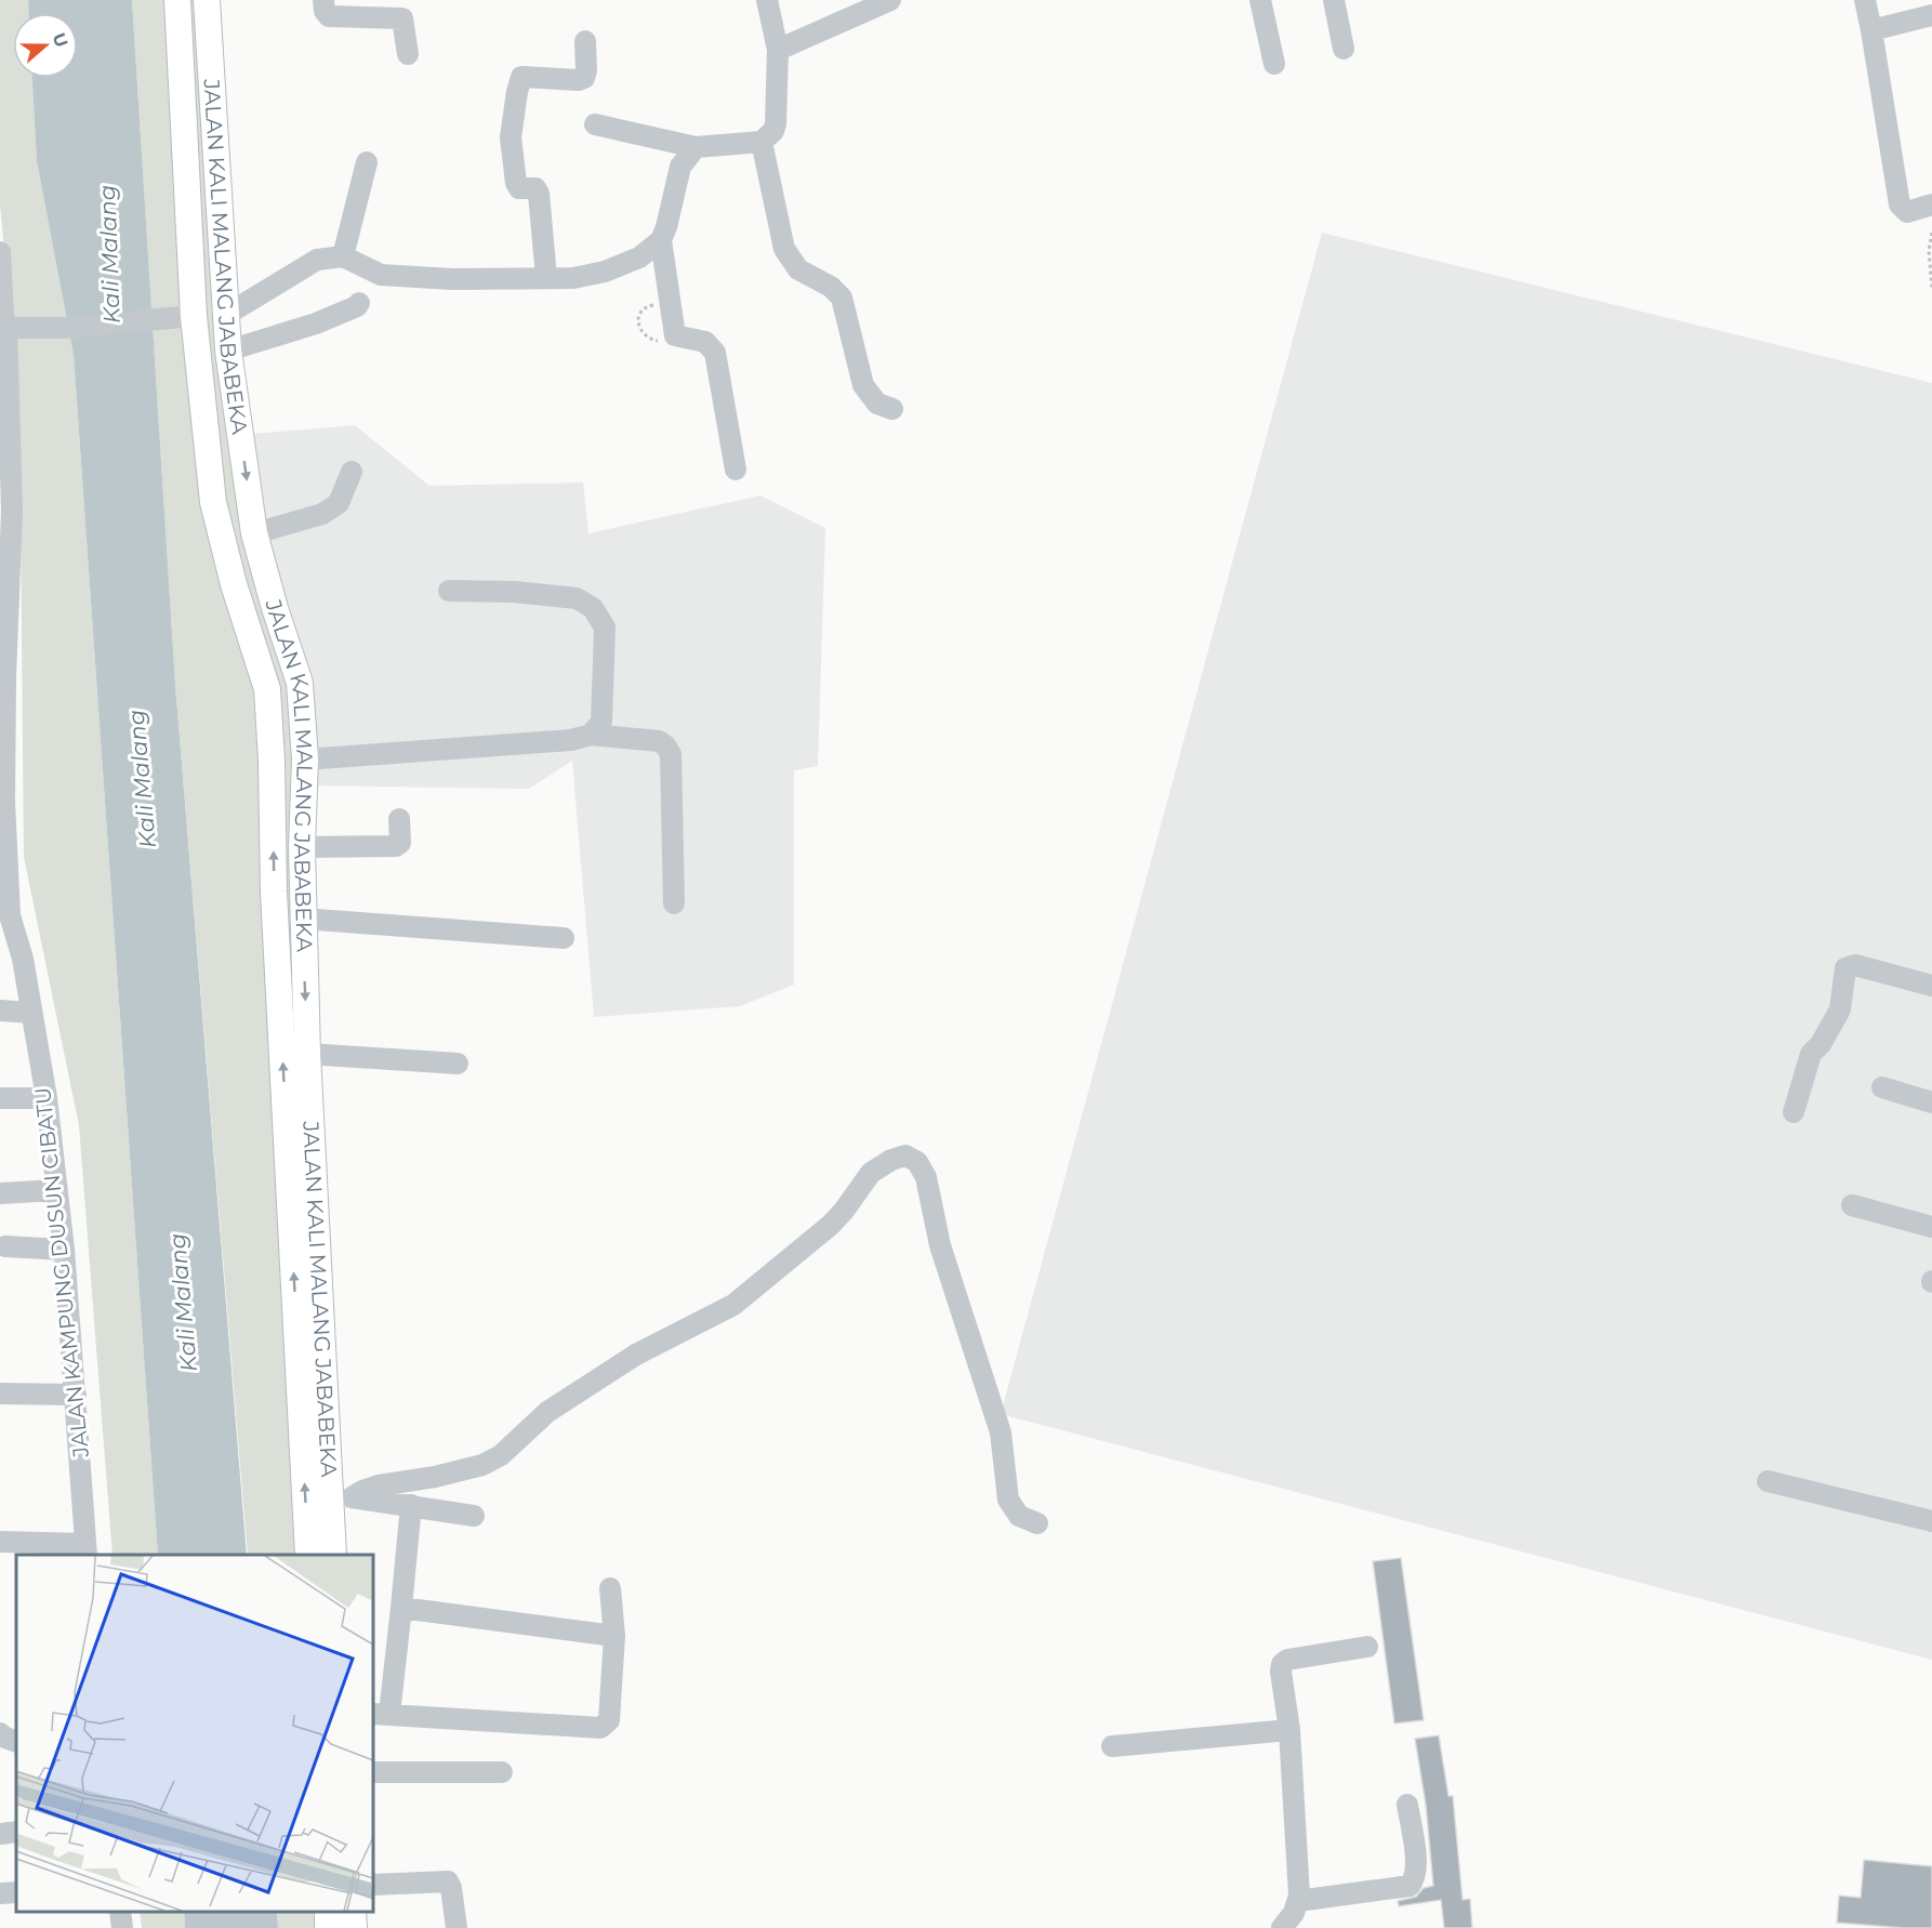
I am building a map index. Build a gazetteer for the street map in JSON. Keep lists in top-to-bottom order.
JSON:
{
  "streets": {
    "main road": ["JALAN KALI MALANG JABABEKA"],
    "street": ["JALAN KAMPUNG DUSUN CIBATU"]
  },
  "water": ["Kali Malang"],
  "north": "right"
}
